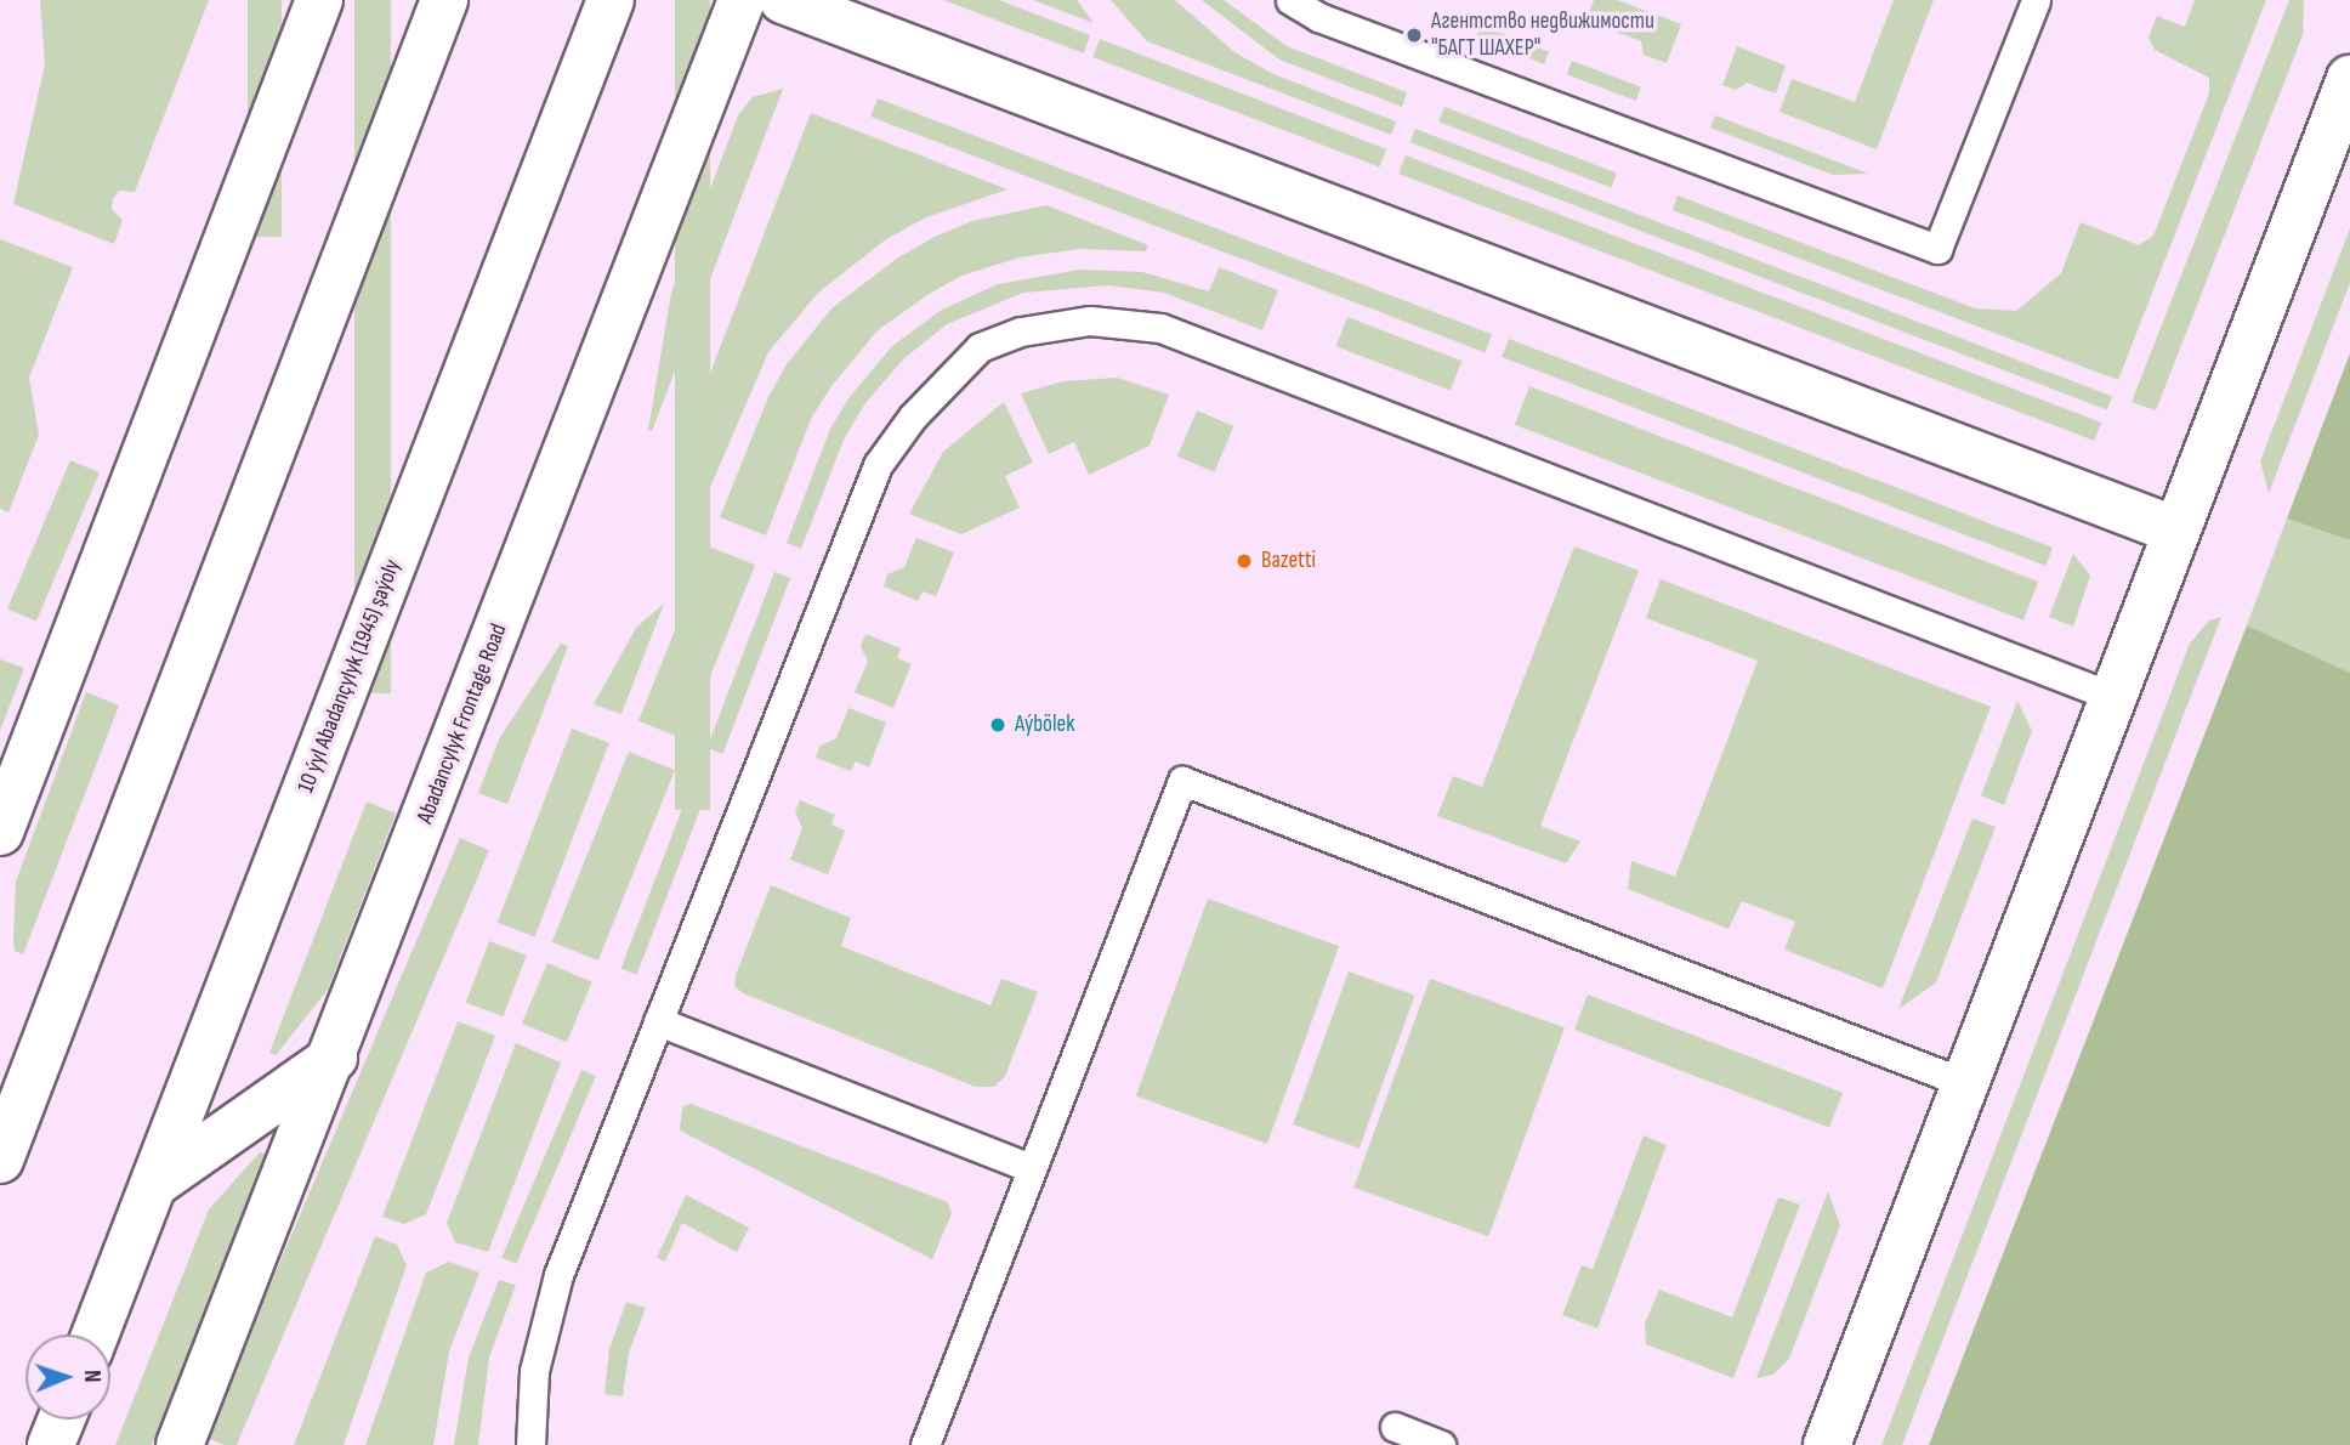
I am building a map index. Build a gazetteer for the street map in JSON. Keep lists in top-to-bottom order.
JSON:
{
  "streets": {
    "street": ["10 ýyl Abadançylyk (1945) şaýoly", "Abadancylyk Frontage Road"]
  },
  "places": ["Агентство недвижимости \"БАГТ ШАХЕР\"", "Bazetti", "Aýbölek"],
  "north": "right"
}
